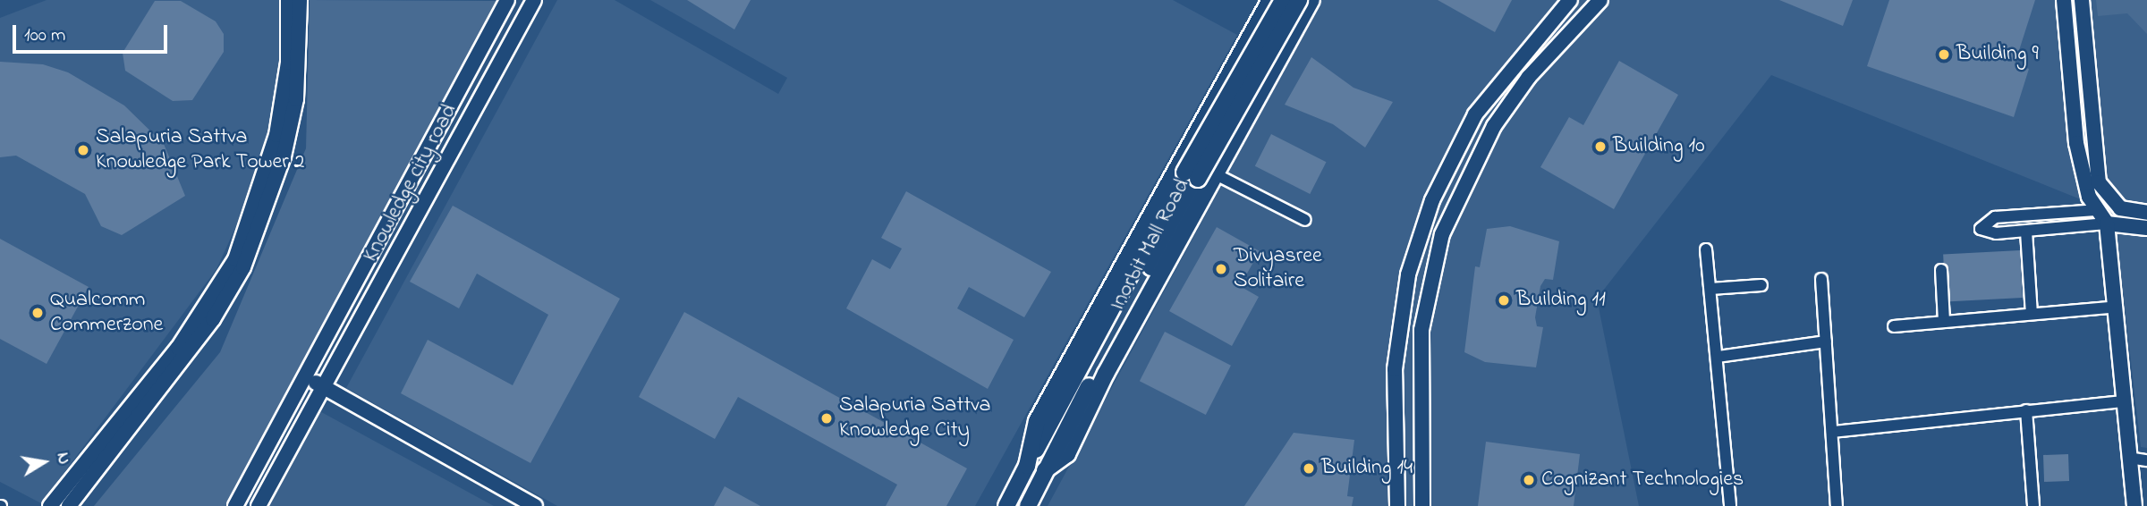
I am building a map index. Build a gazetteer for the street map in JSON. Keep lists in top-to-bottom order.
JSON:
{
  "streets": {
    "main road": ["Inorbit Mall Road"],
    "street": ["Knowledge city road"]
  },
  "places": [
    "Building 9",
    "Building 10",
    "Salapuria Sattva Knowledge Park Tower 2",
    "Divyasree Solitaire",
    "Building 11",
    "Qualcomm Commerzone",
    "Salapuria Sattva Knowledge City",
    "Building 14",
    "Cognizant Technologies"
  ],
  "scale_bar": "100 m",
  "north": "right"
}
